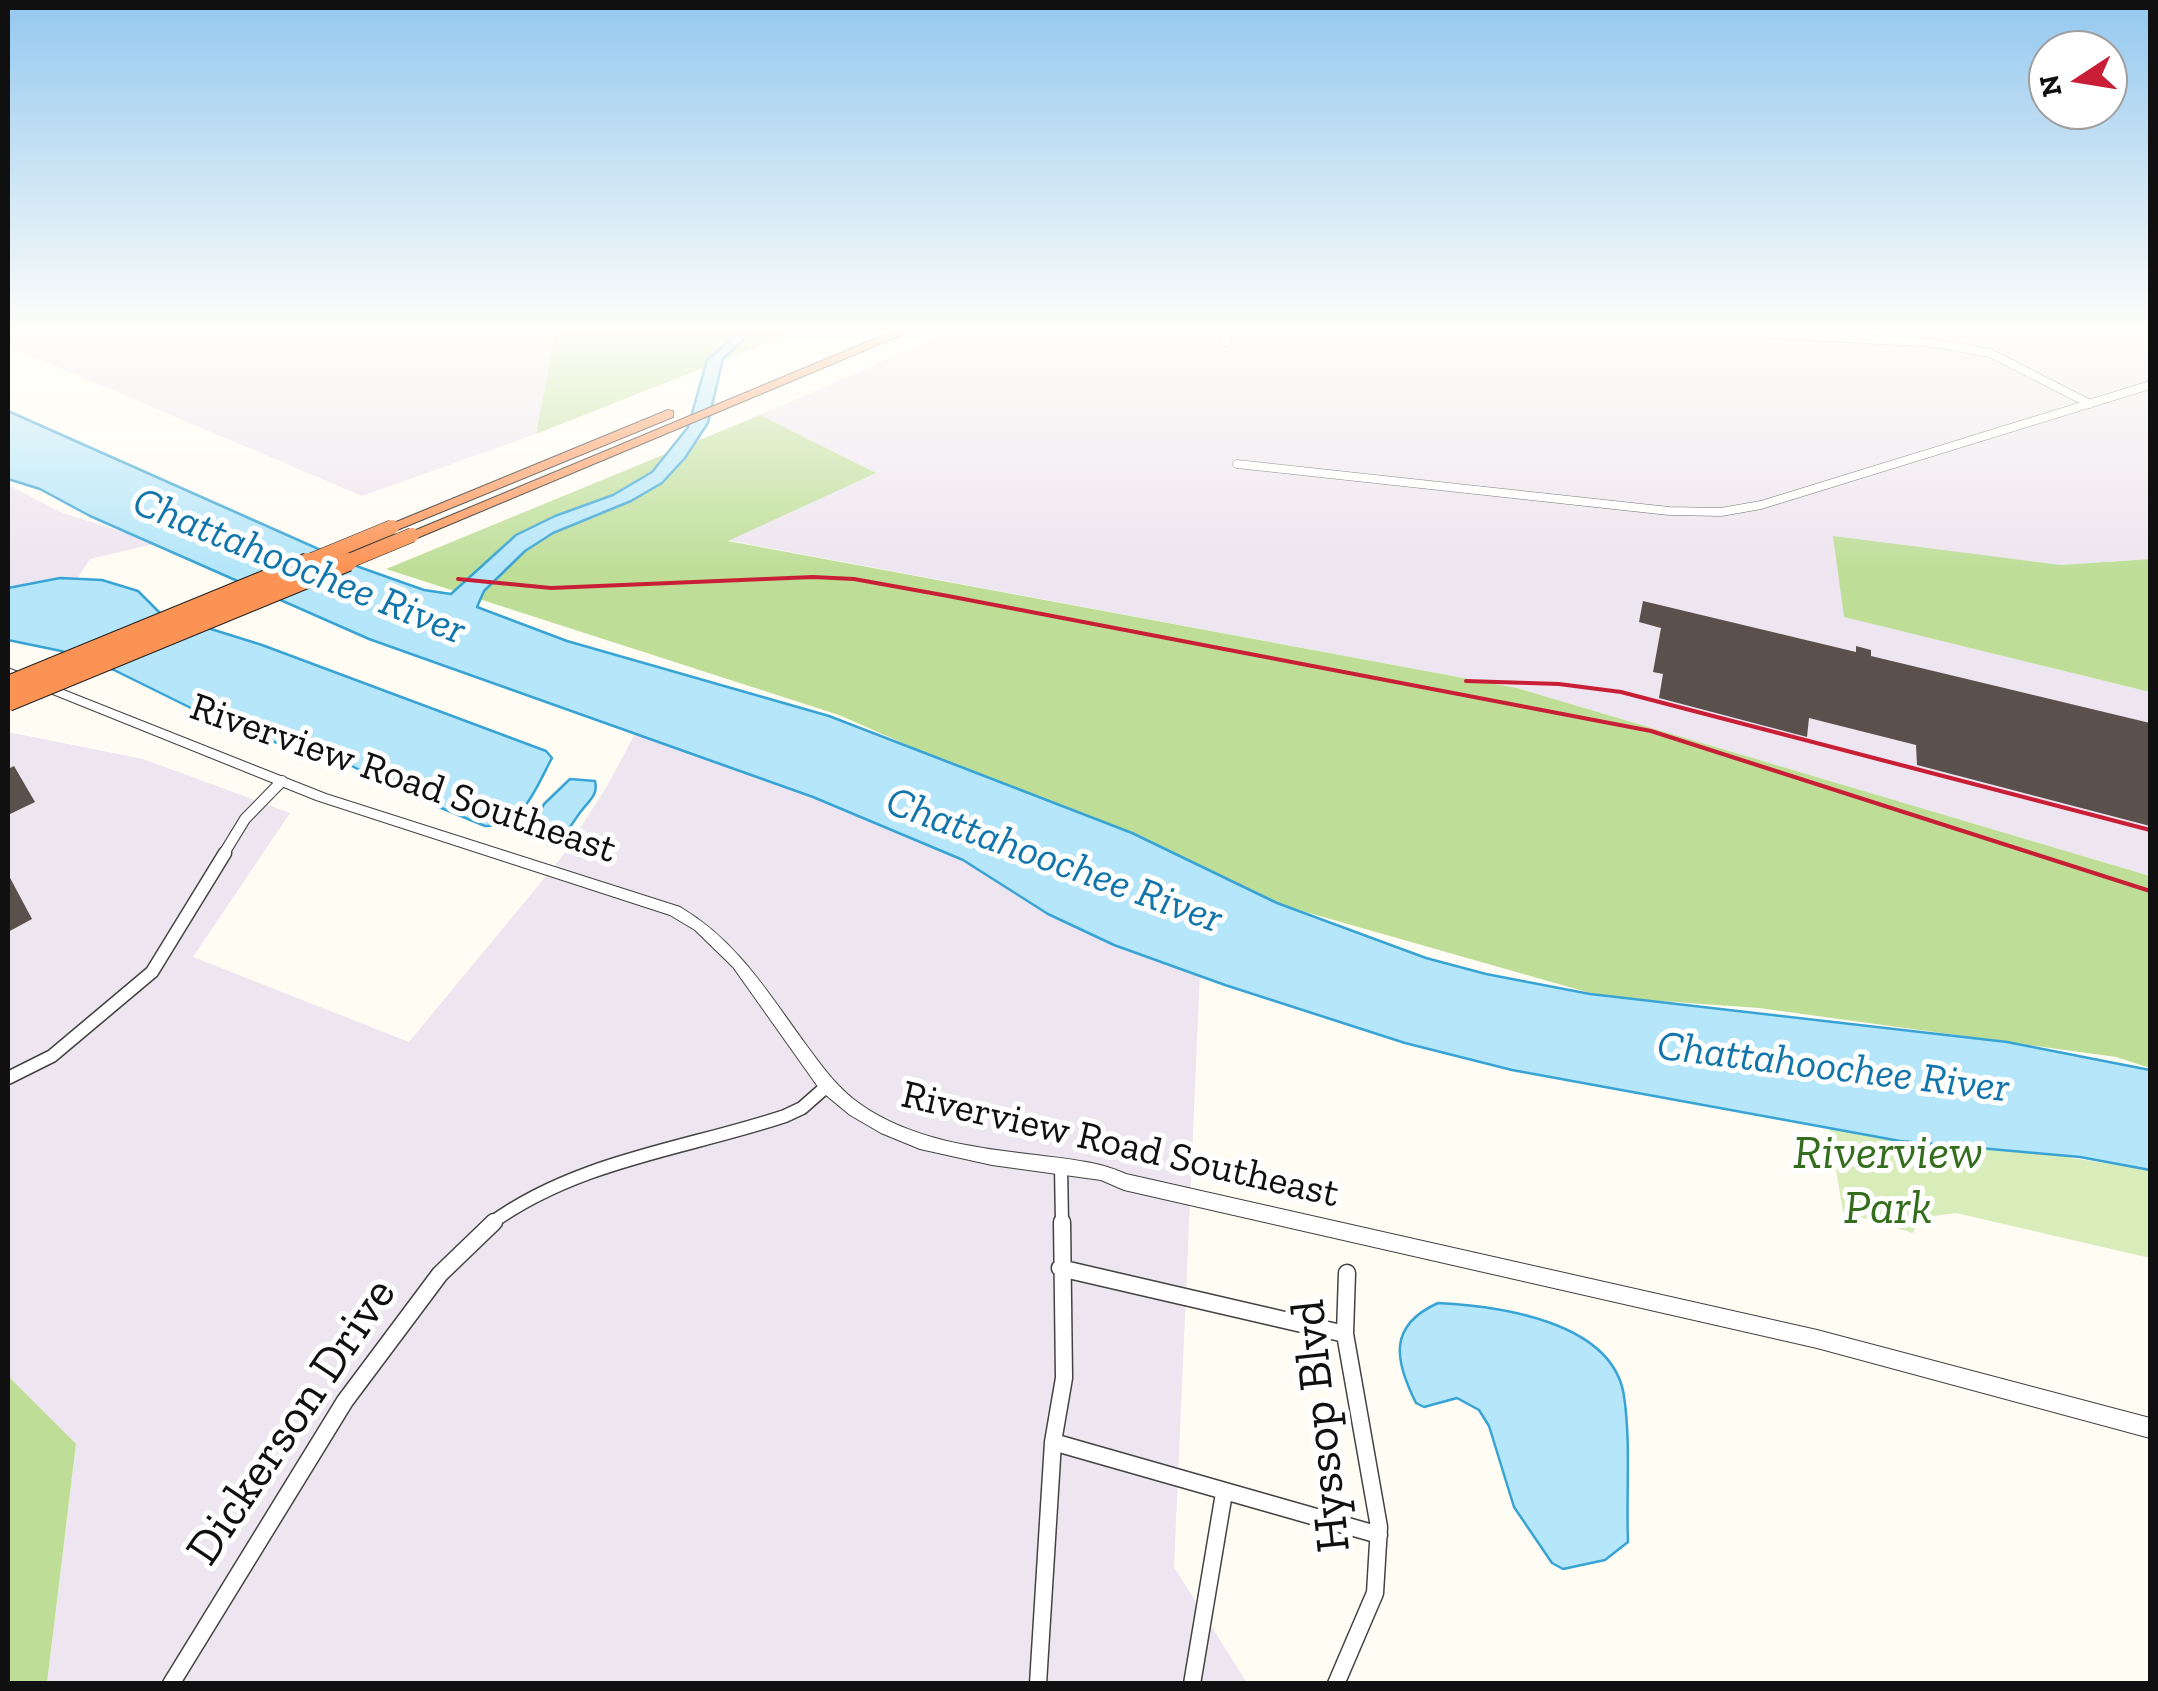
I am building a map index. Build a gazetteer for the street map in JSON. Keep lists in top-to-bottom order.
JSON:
{
  "streets": {
    "street": ["Riverview Road Southeast", "Dickerson Drive", "Hyssop Blvd"]
  },
  "crossings": [
    ["Riverview Road Southeast", "Dickerson Drive"]
  ],
  "water": ["Chattahoochee River"],
  "parks": ["Riverview Park"],
  "north": "left"
}
